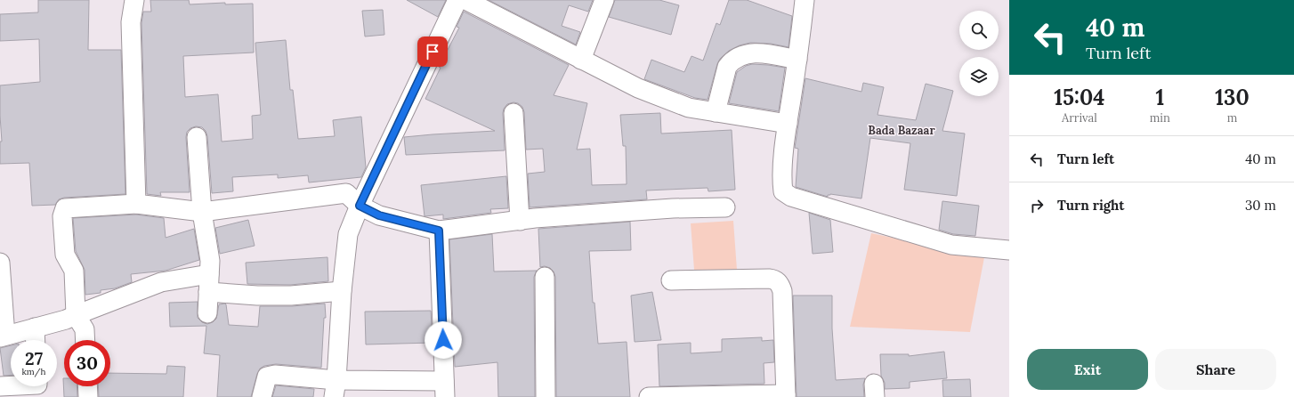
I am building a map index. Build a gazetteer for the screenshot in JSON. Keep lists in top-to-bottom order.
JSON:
{
  "districts": ["Bada Bazaar"],
  "page": {
    "turn": ["40 m", "Turn left"],
    "eta": [
      "15:04",
      "Arrival",
      "1",
      "min",
      "130",
      "m"
    ],
    "list": [
      {
        "name": "Turn left",
        "value": "40 m"
      },
      {
        "name": "Turn right",
        "value": "30 m"
      }
    ],
    "speed": "27 km/h",
    "limit": "30",
    "buttons": ["Exit", "Share"]
  }
}
